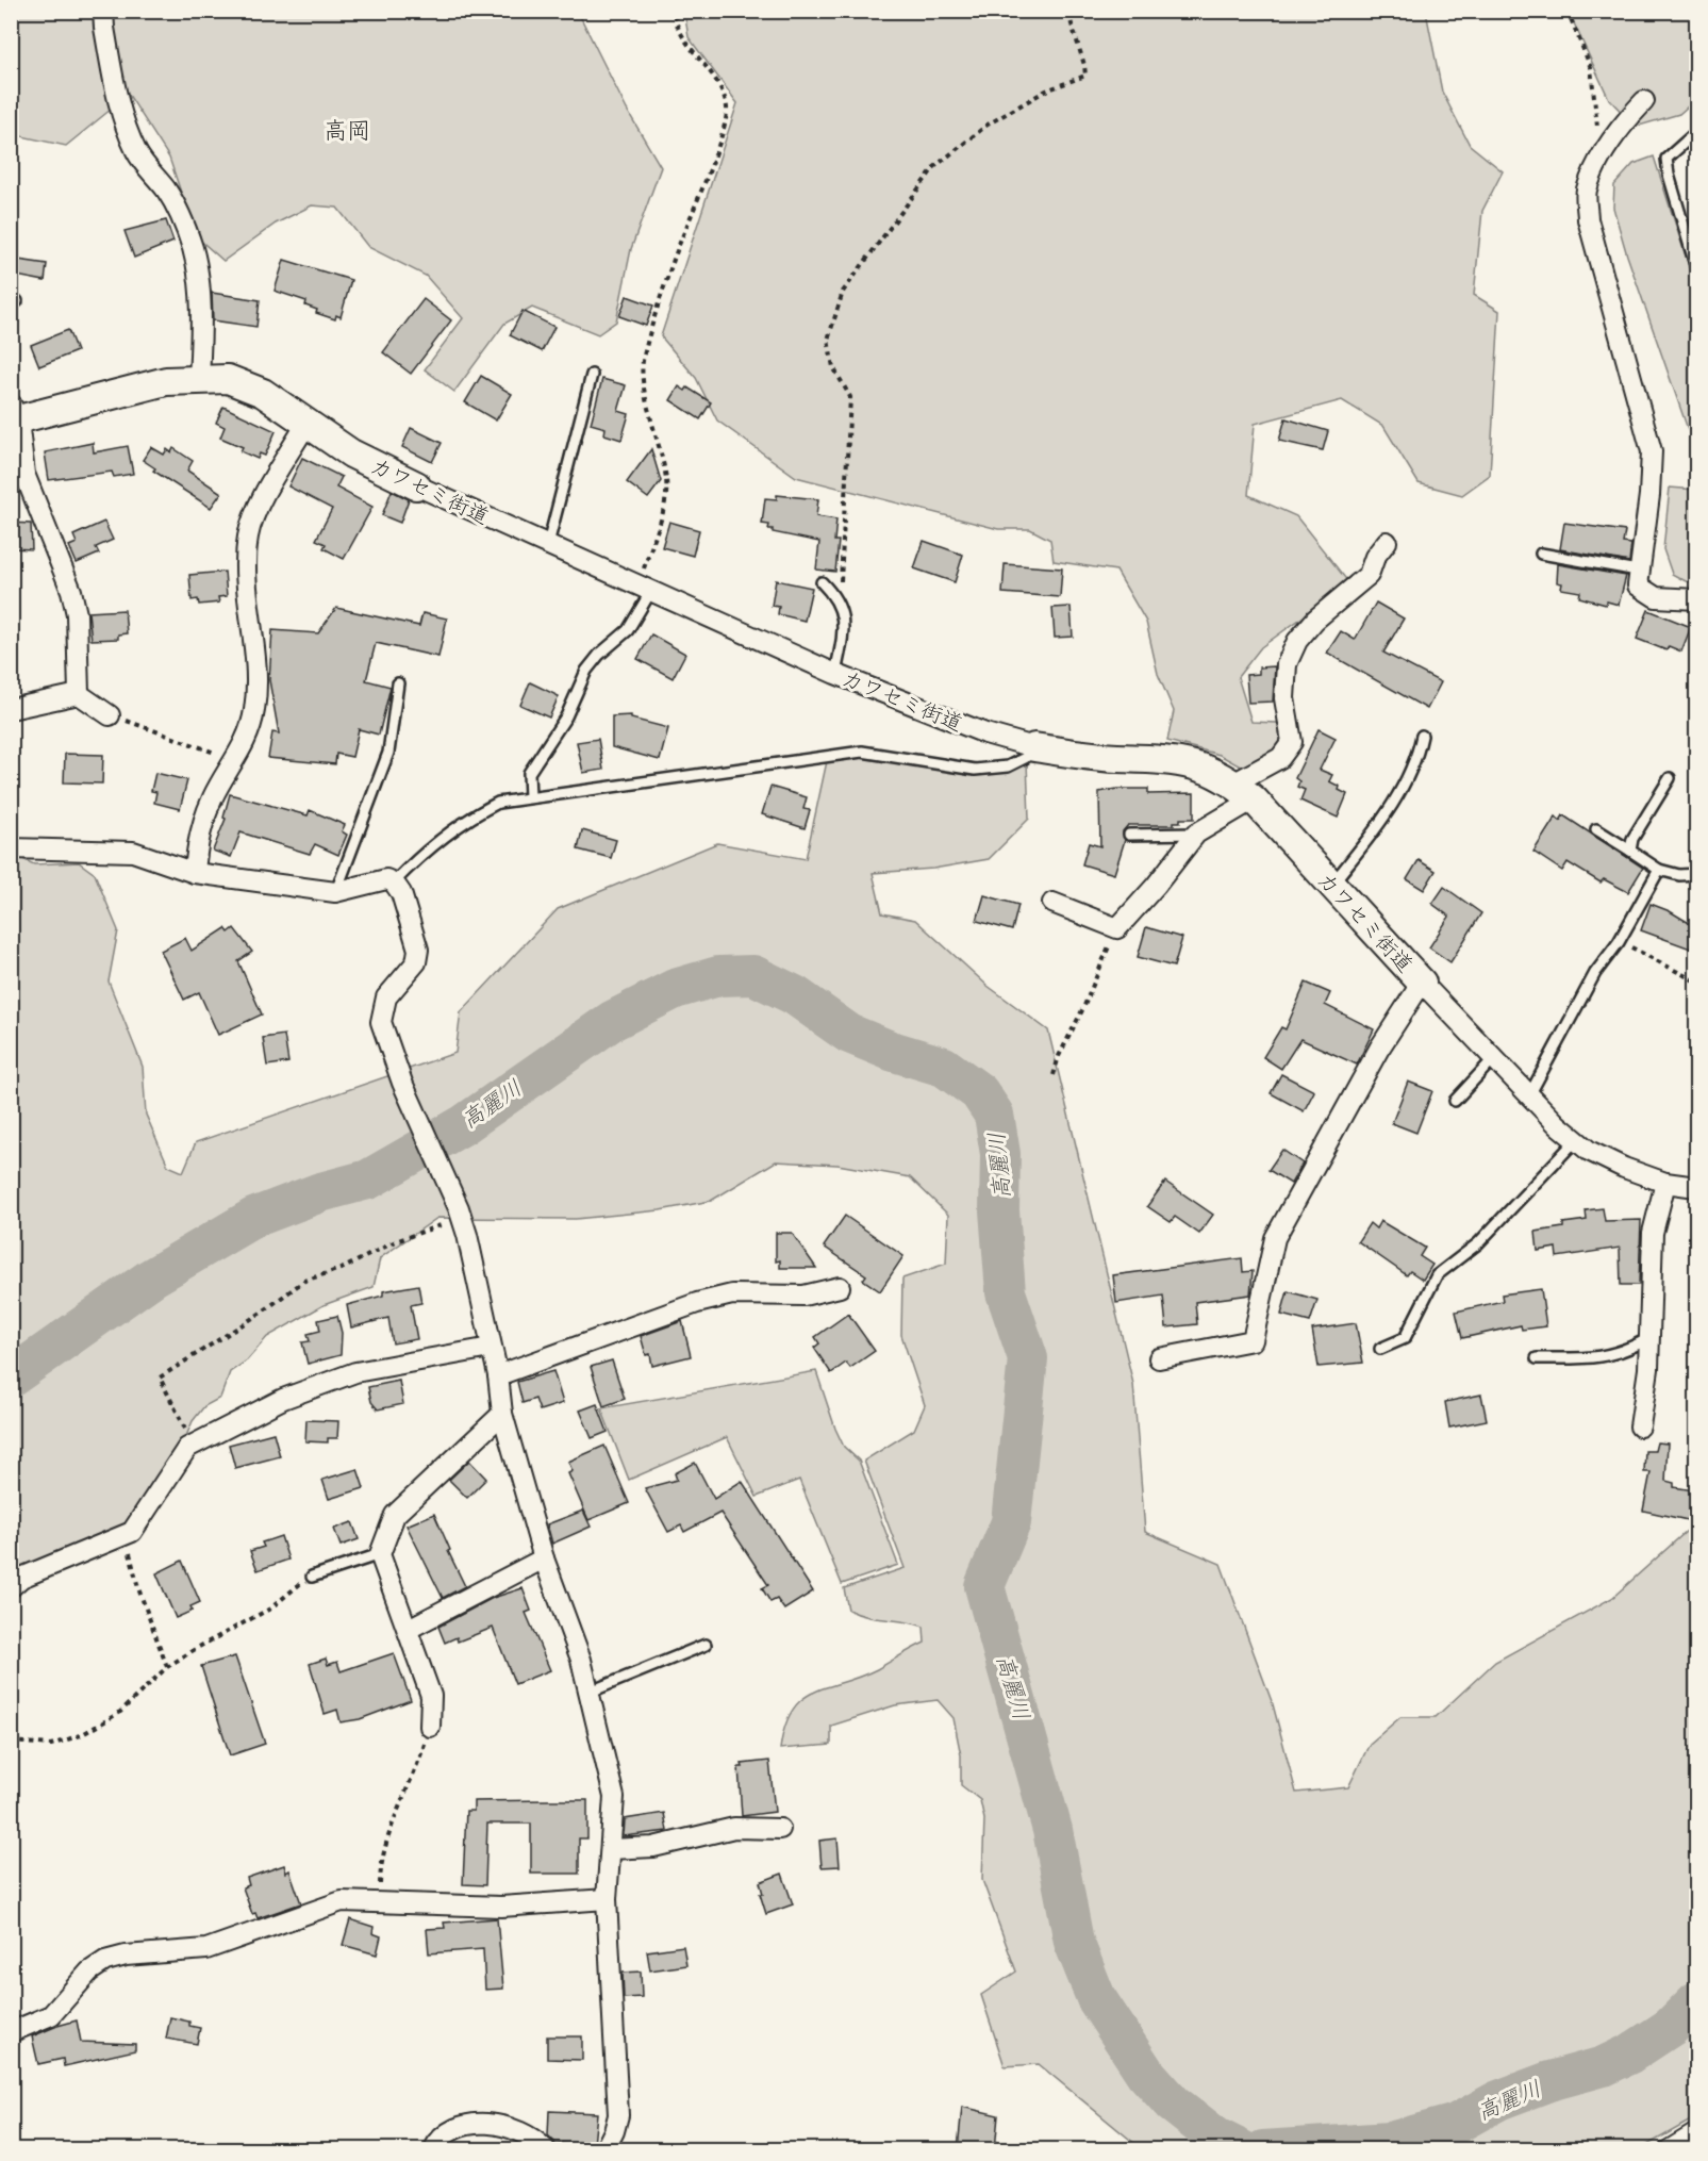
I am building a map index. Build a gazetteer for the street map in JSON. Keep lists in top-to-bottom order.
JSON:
{
  "streets": {
    "street": ["カワセミ街道"]
  },
  "districts": ["高岡"],
  "water": ["高麗川"]
}
